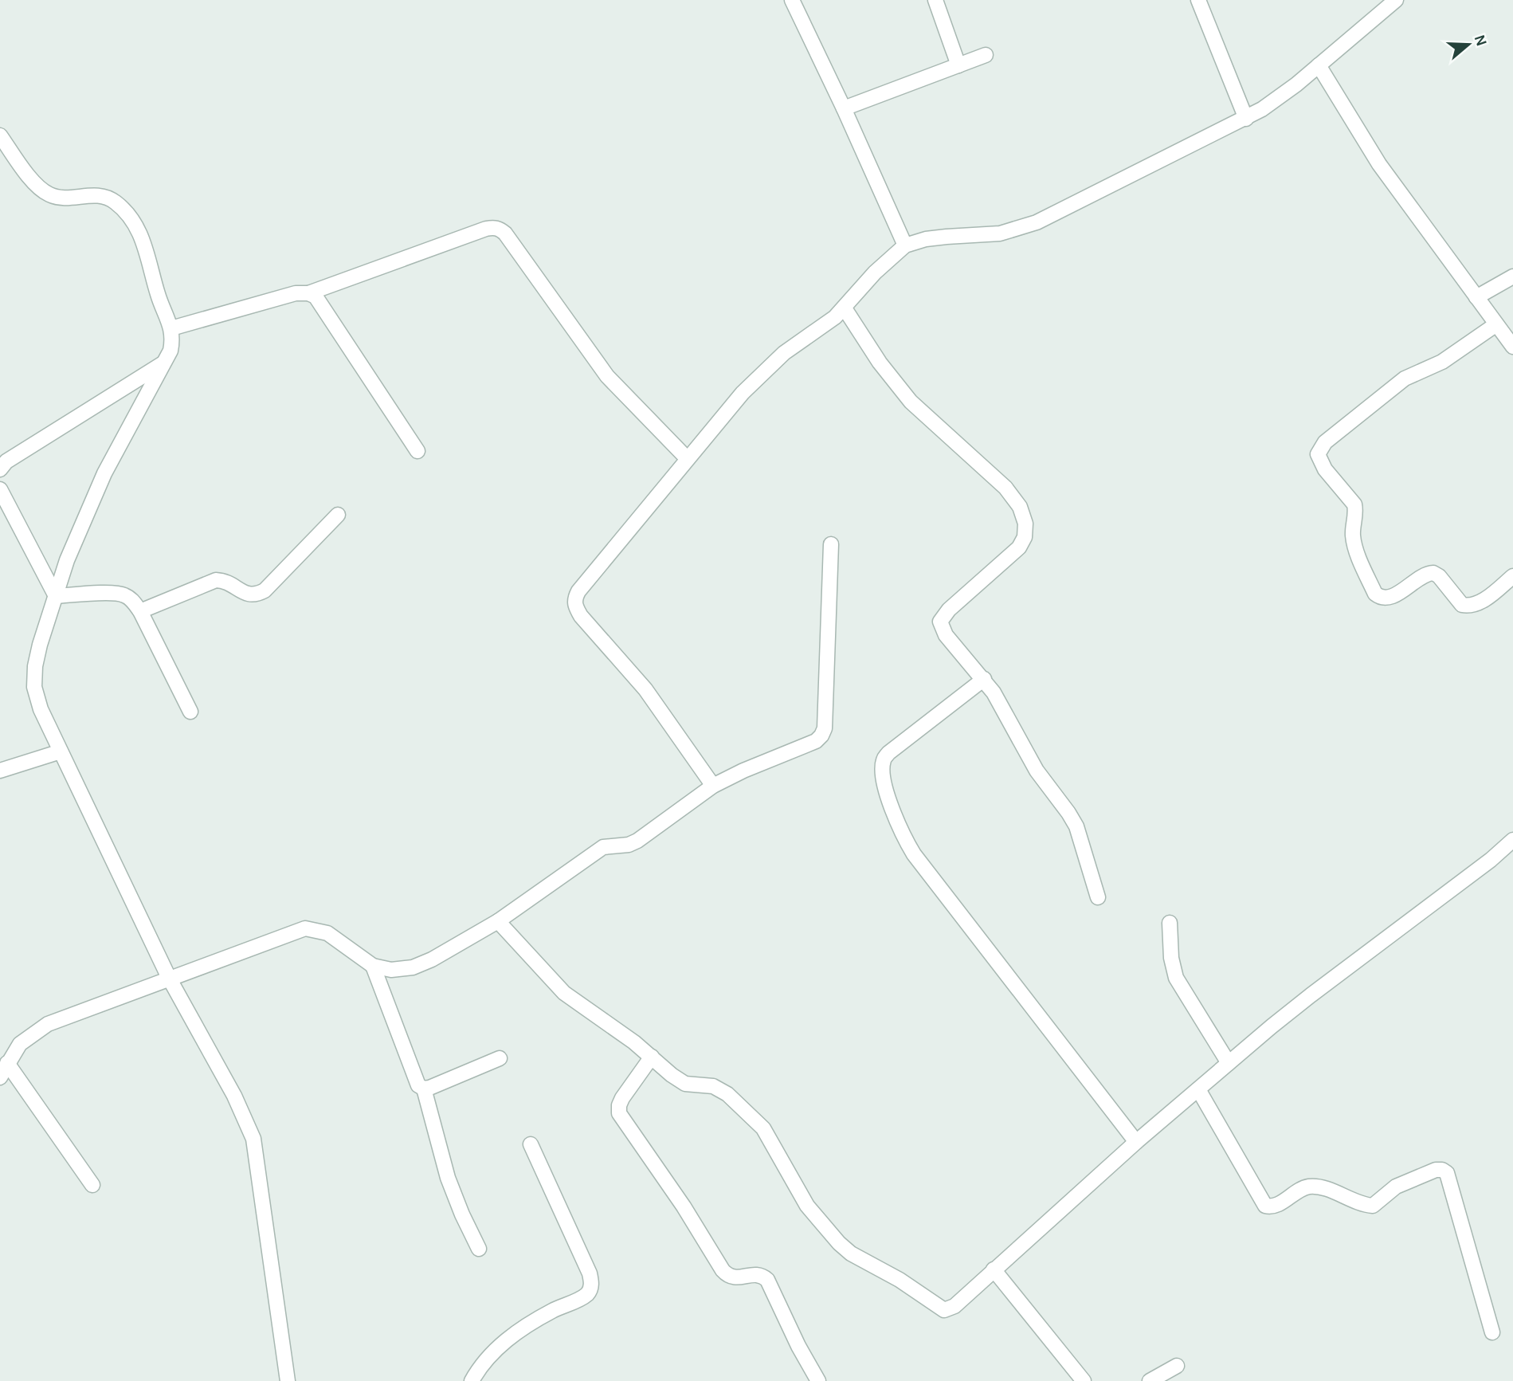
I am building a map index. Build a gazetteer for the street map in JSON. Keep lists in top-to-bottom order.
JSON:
{
  "north": "right"
}
